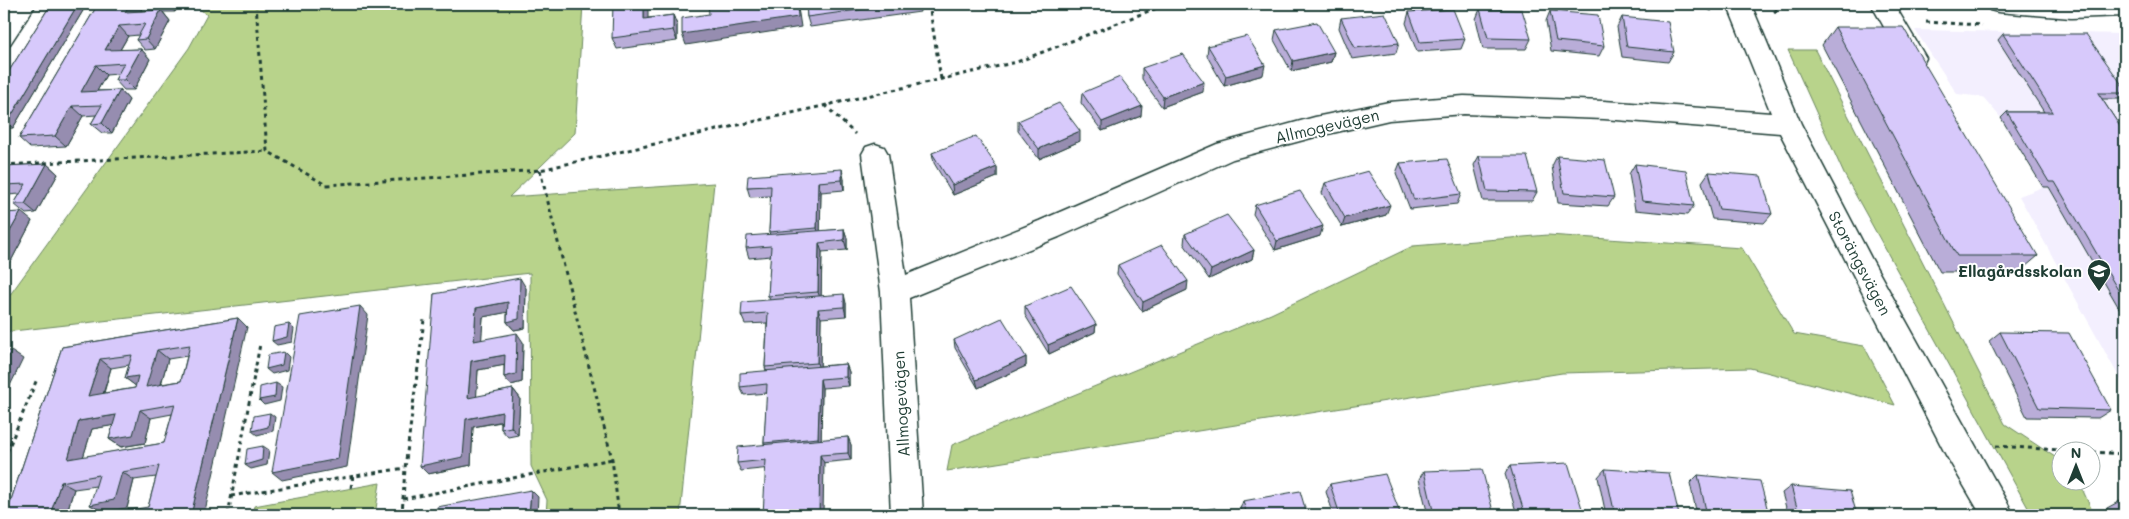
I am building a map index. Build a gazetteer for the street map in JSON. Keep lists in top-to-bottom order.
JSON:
{
  "streets": {
    "street": ["Allmogevägen", "Storängsvägen"]
  },
  "crossings": [
    ["Allmogevägen", "Storängsvägen"]
  ],
  "places": {
    "school or university": ["Ellagårdsskolan"]
  },
  "north": "top"
}
